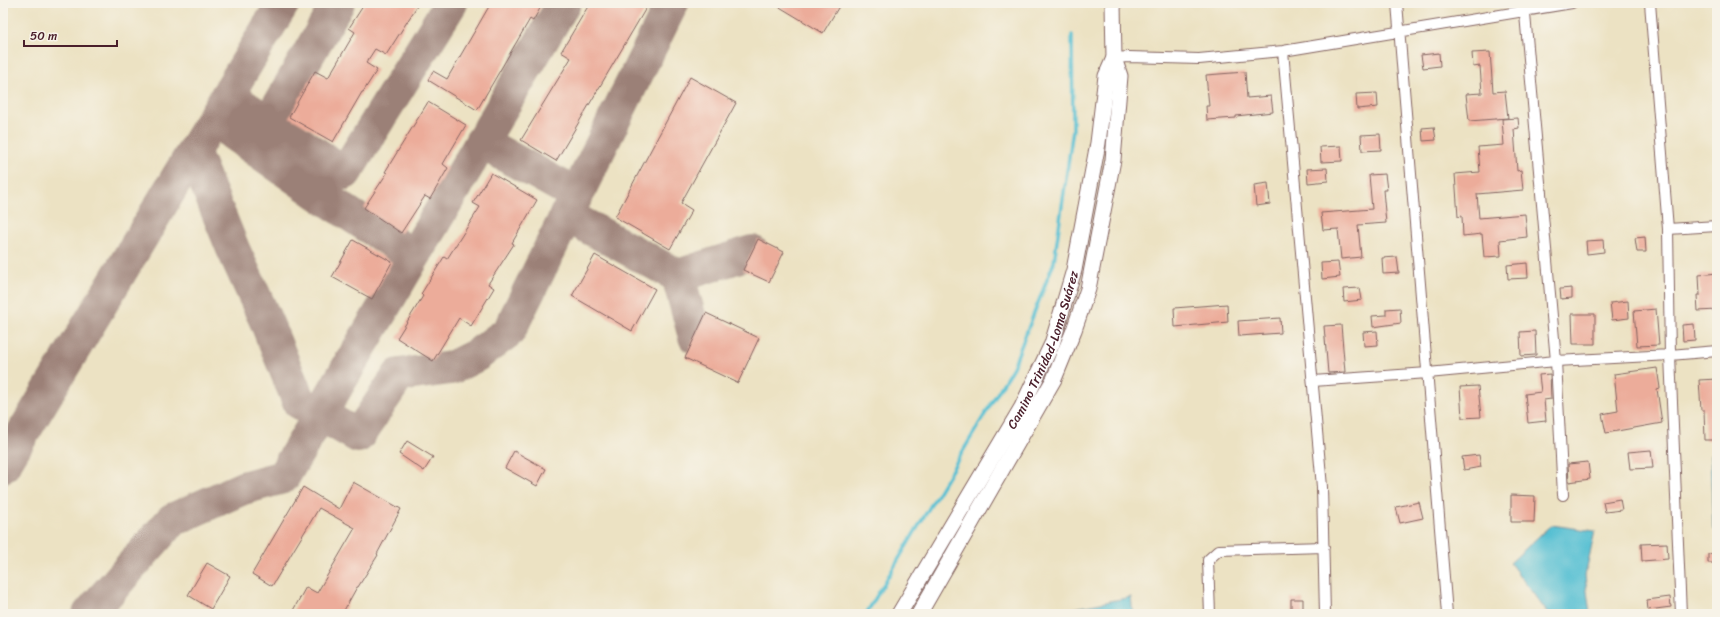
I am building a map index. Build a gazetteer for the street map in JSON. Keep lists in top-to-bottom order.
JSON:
{
  "streets": {
    "street": ["Camino Trinidad-Loma Suárez"]
  },
  "scale_bar": "50 m"
}
